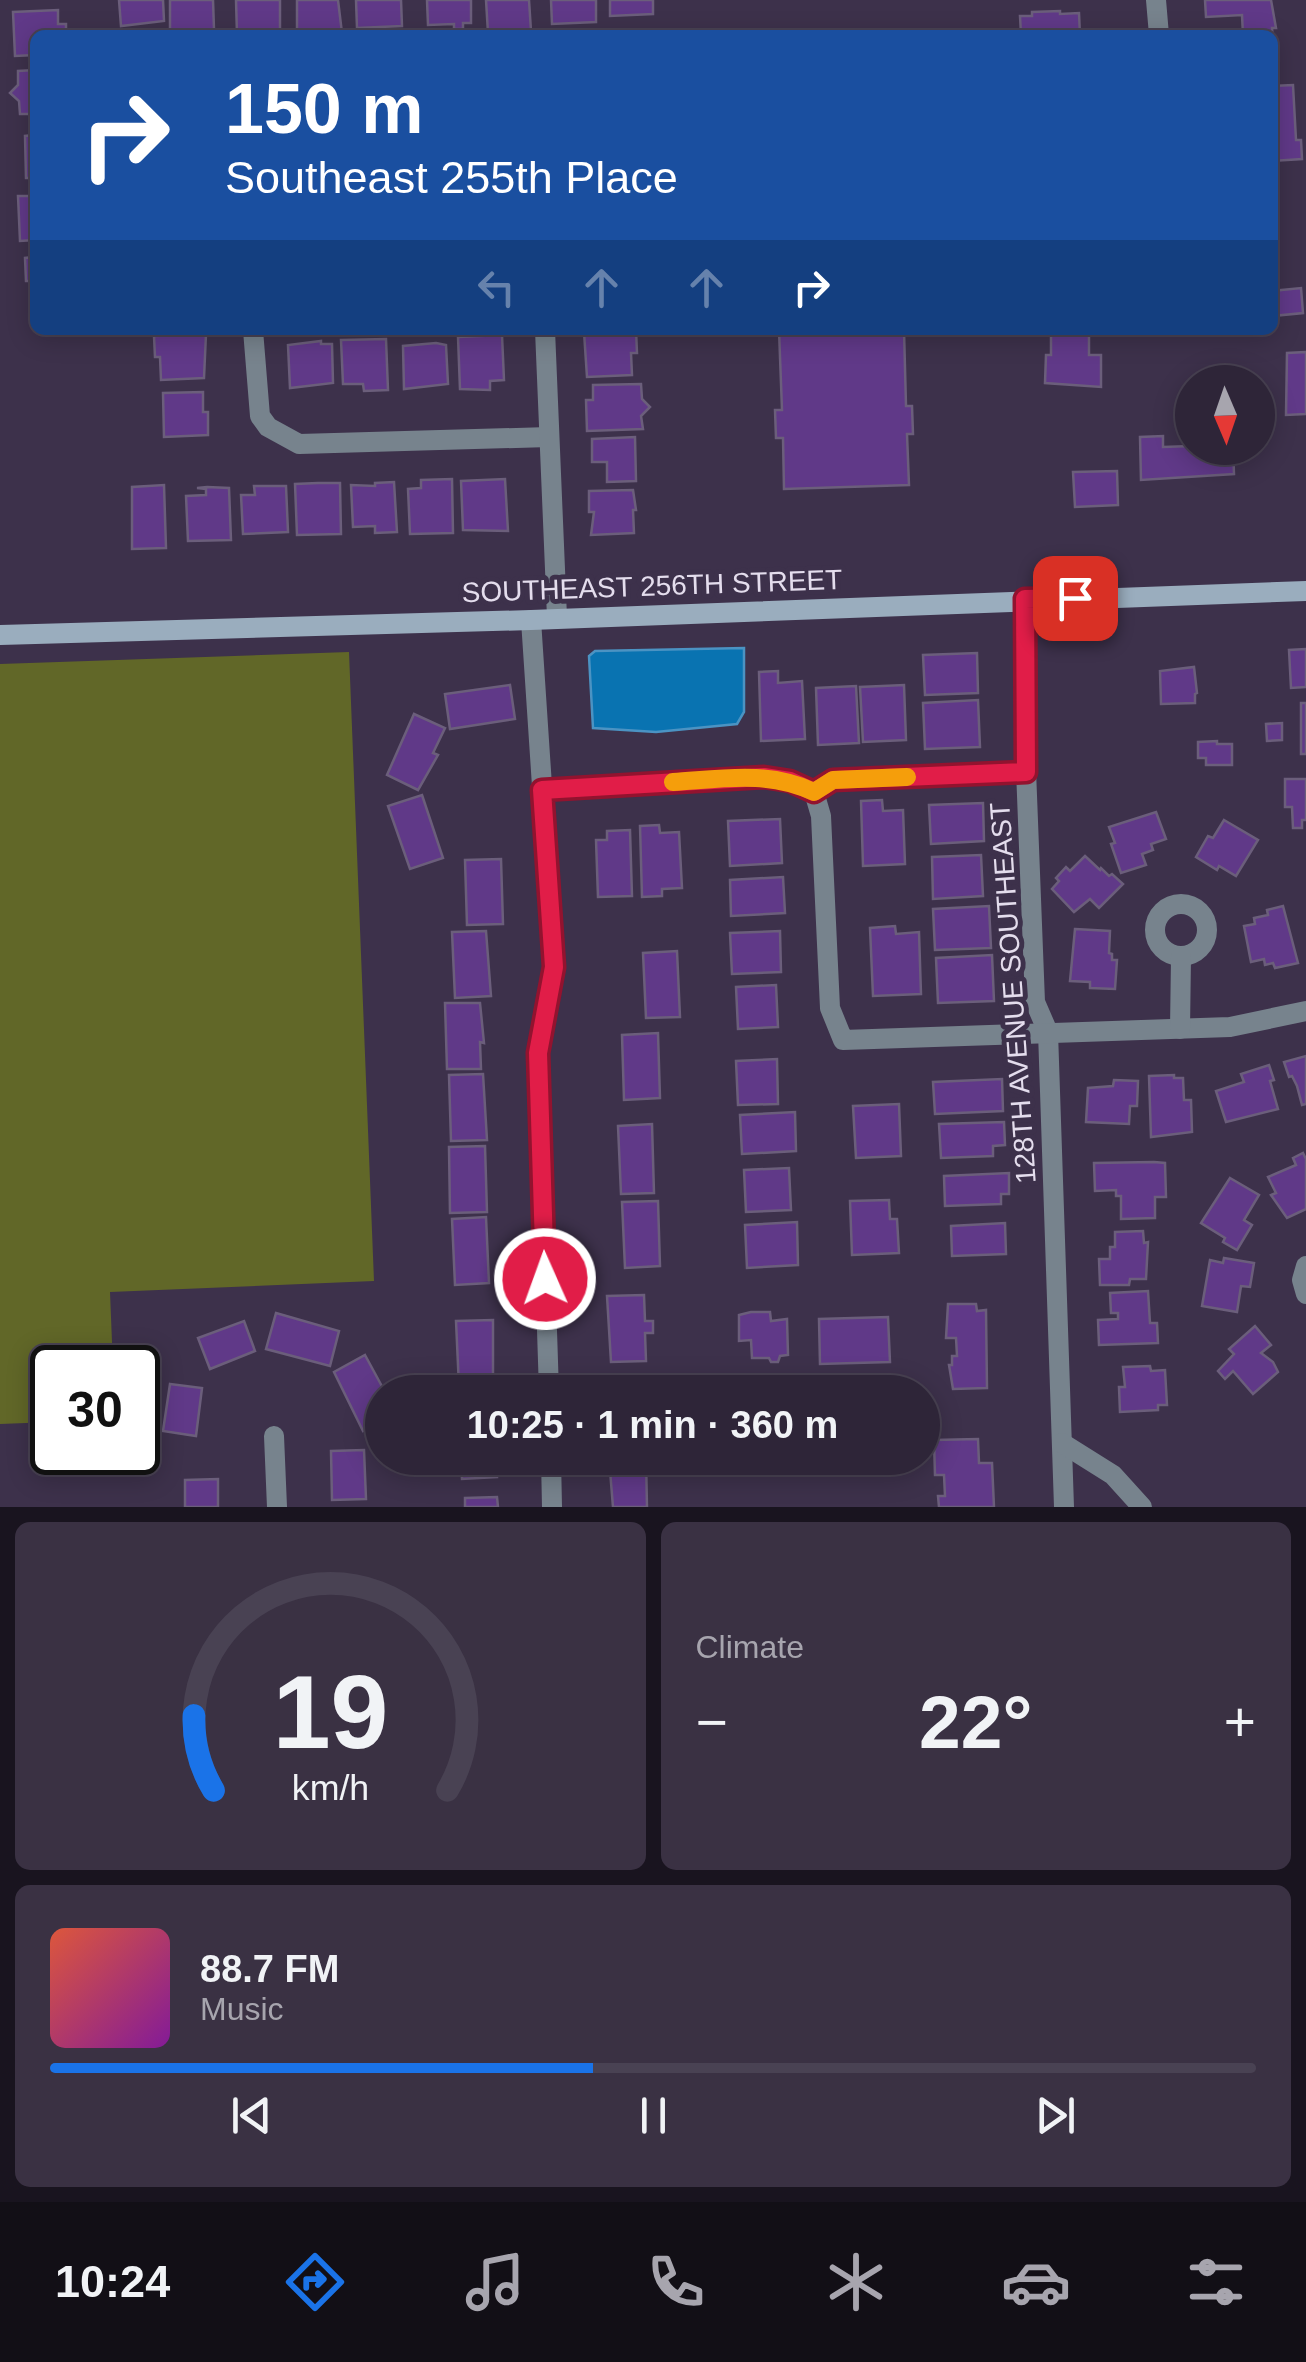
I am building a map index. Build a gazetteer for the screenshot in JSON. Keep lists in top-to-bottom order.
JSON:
{
  "streets": {
    "main road": ["SOUTHEAST 256TH STREET"],
    "street": ["128TH AVENUE SOUTHEAST"]
  },
  "crossings": [
    ["SOUTHEAST 256TH STREET", "128TH AVENUE SOUTHEAST"]
  ],
  "north": "bottom",
  "page": {
    "turn": ["150 m", "Southeast 255th Place"],
    "limit": "30",
    "trip": "10:25 · 1 min · 360 m",
    "tile": "Climate",
    "heat": ["−", "22°", "+"],
    "song": ["88.7 FM", "Music"],
    "tabs": "10:24",
    "gauge": ["19", "km/h"]
  }
}
